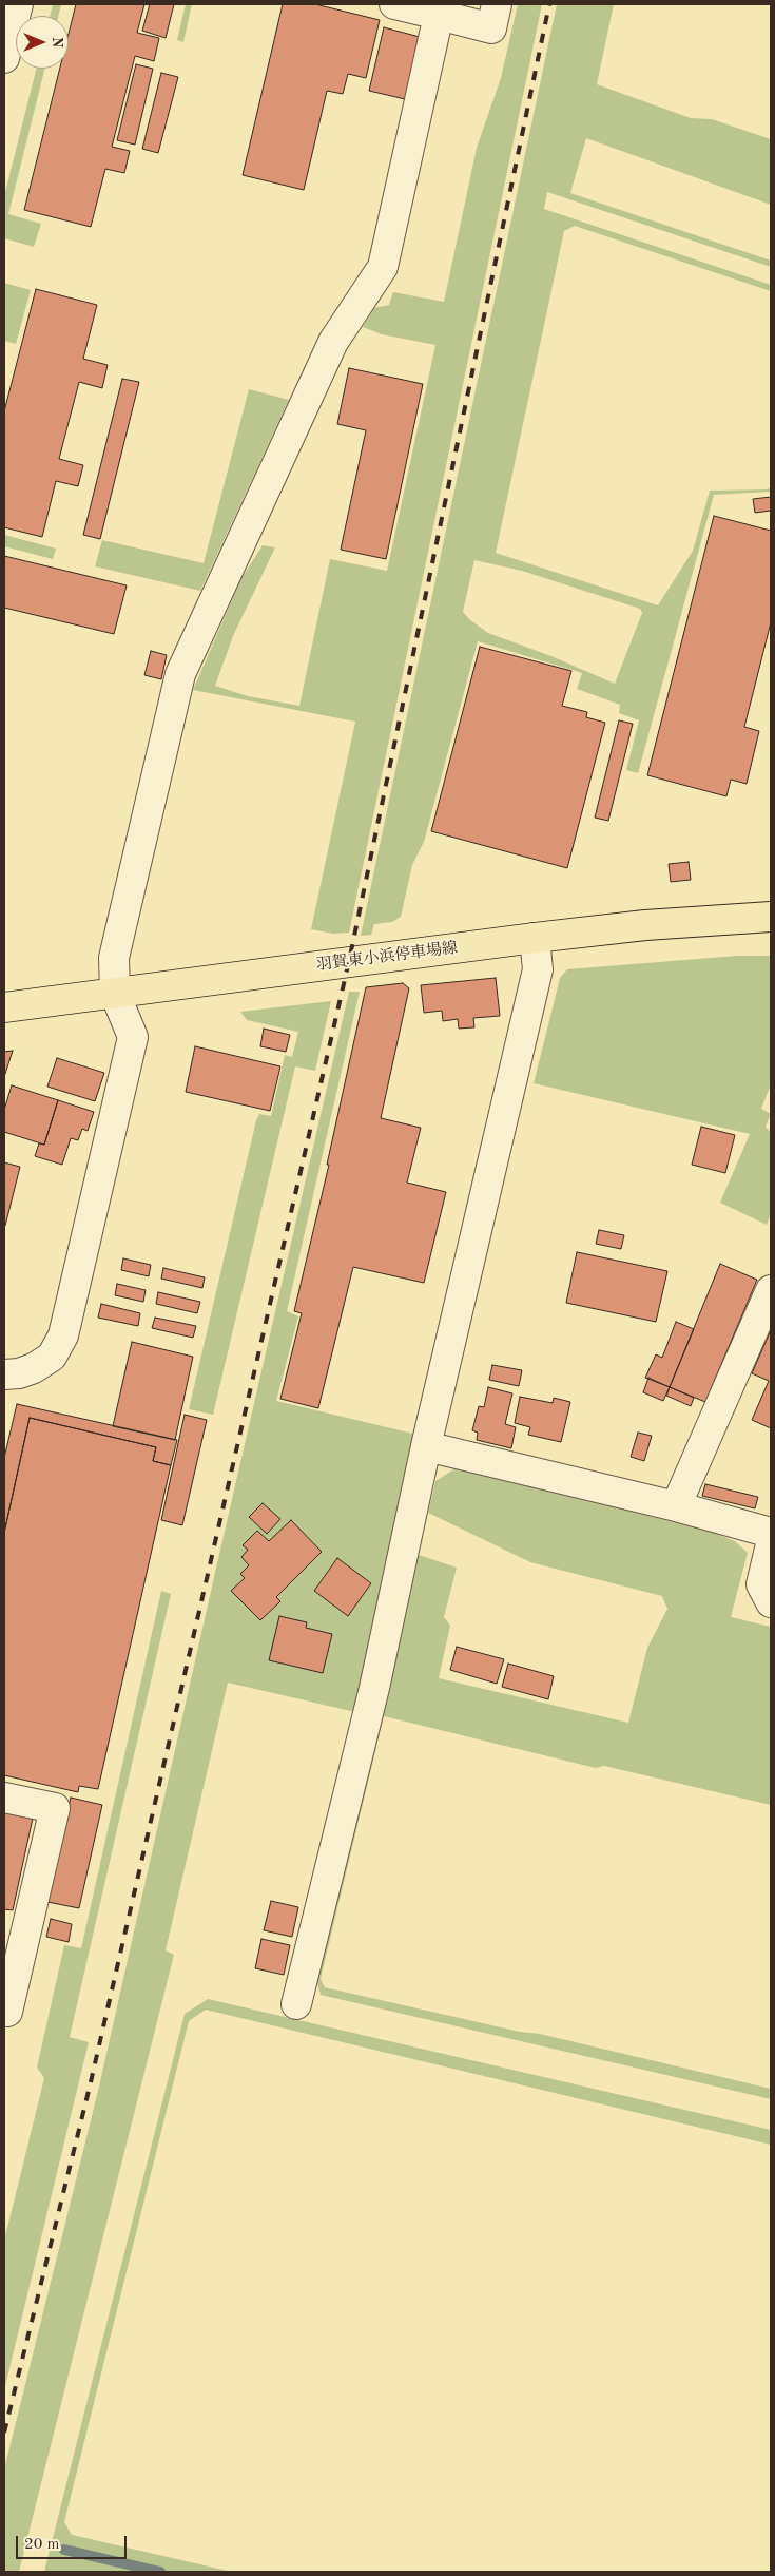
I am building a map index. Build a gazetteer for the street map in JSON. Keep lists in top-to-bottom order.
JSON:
{
  "streets": {
    "main road": ["羽賀東小浜停車場線"]
  },
  "scale_bar": "20 m",
  "north": "right"
}
